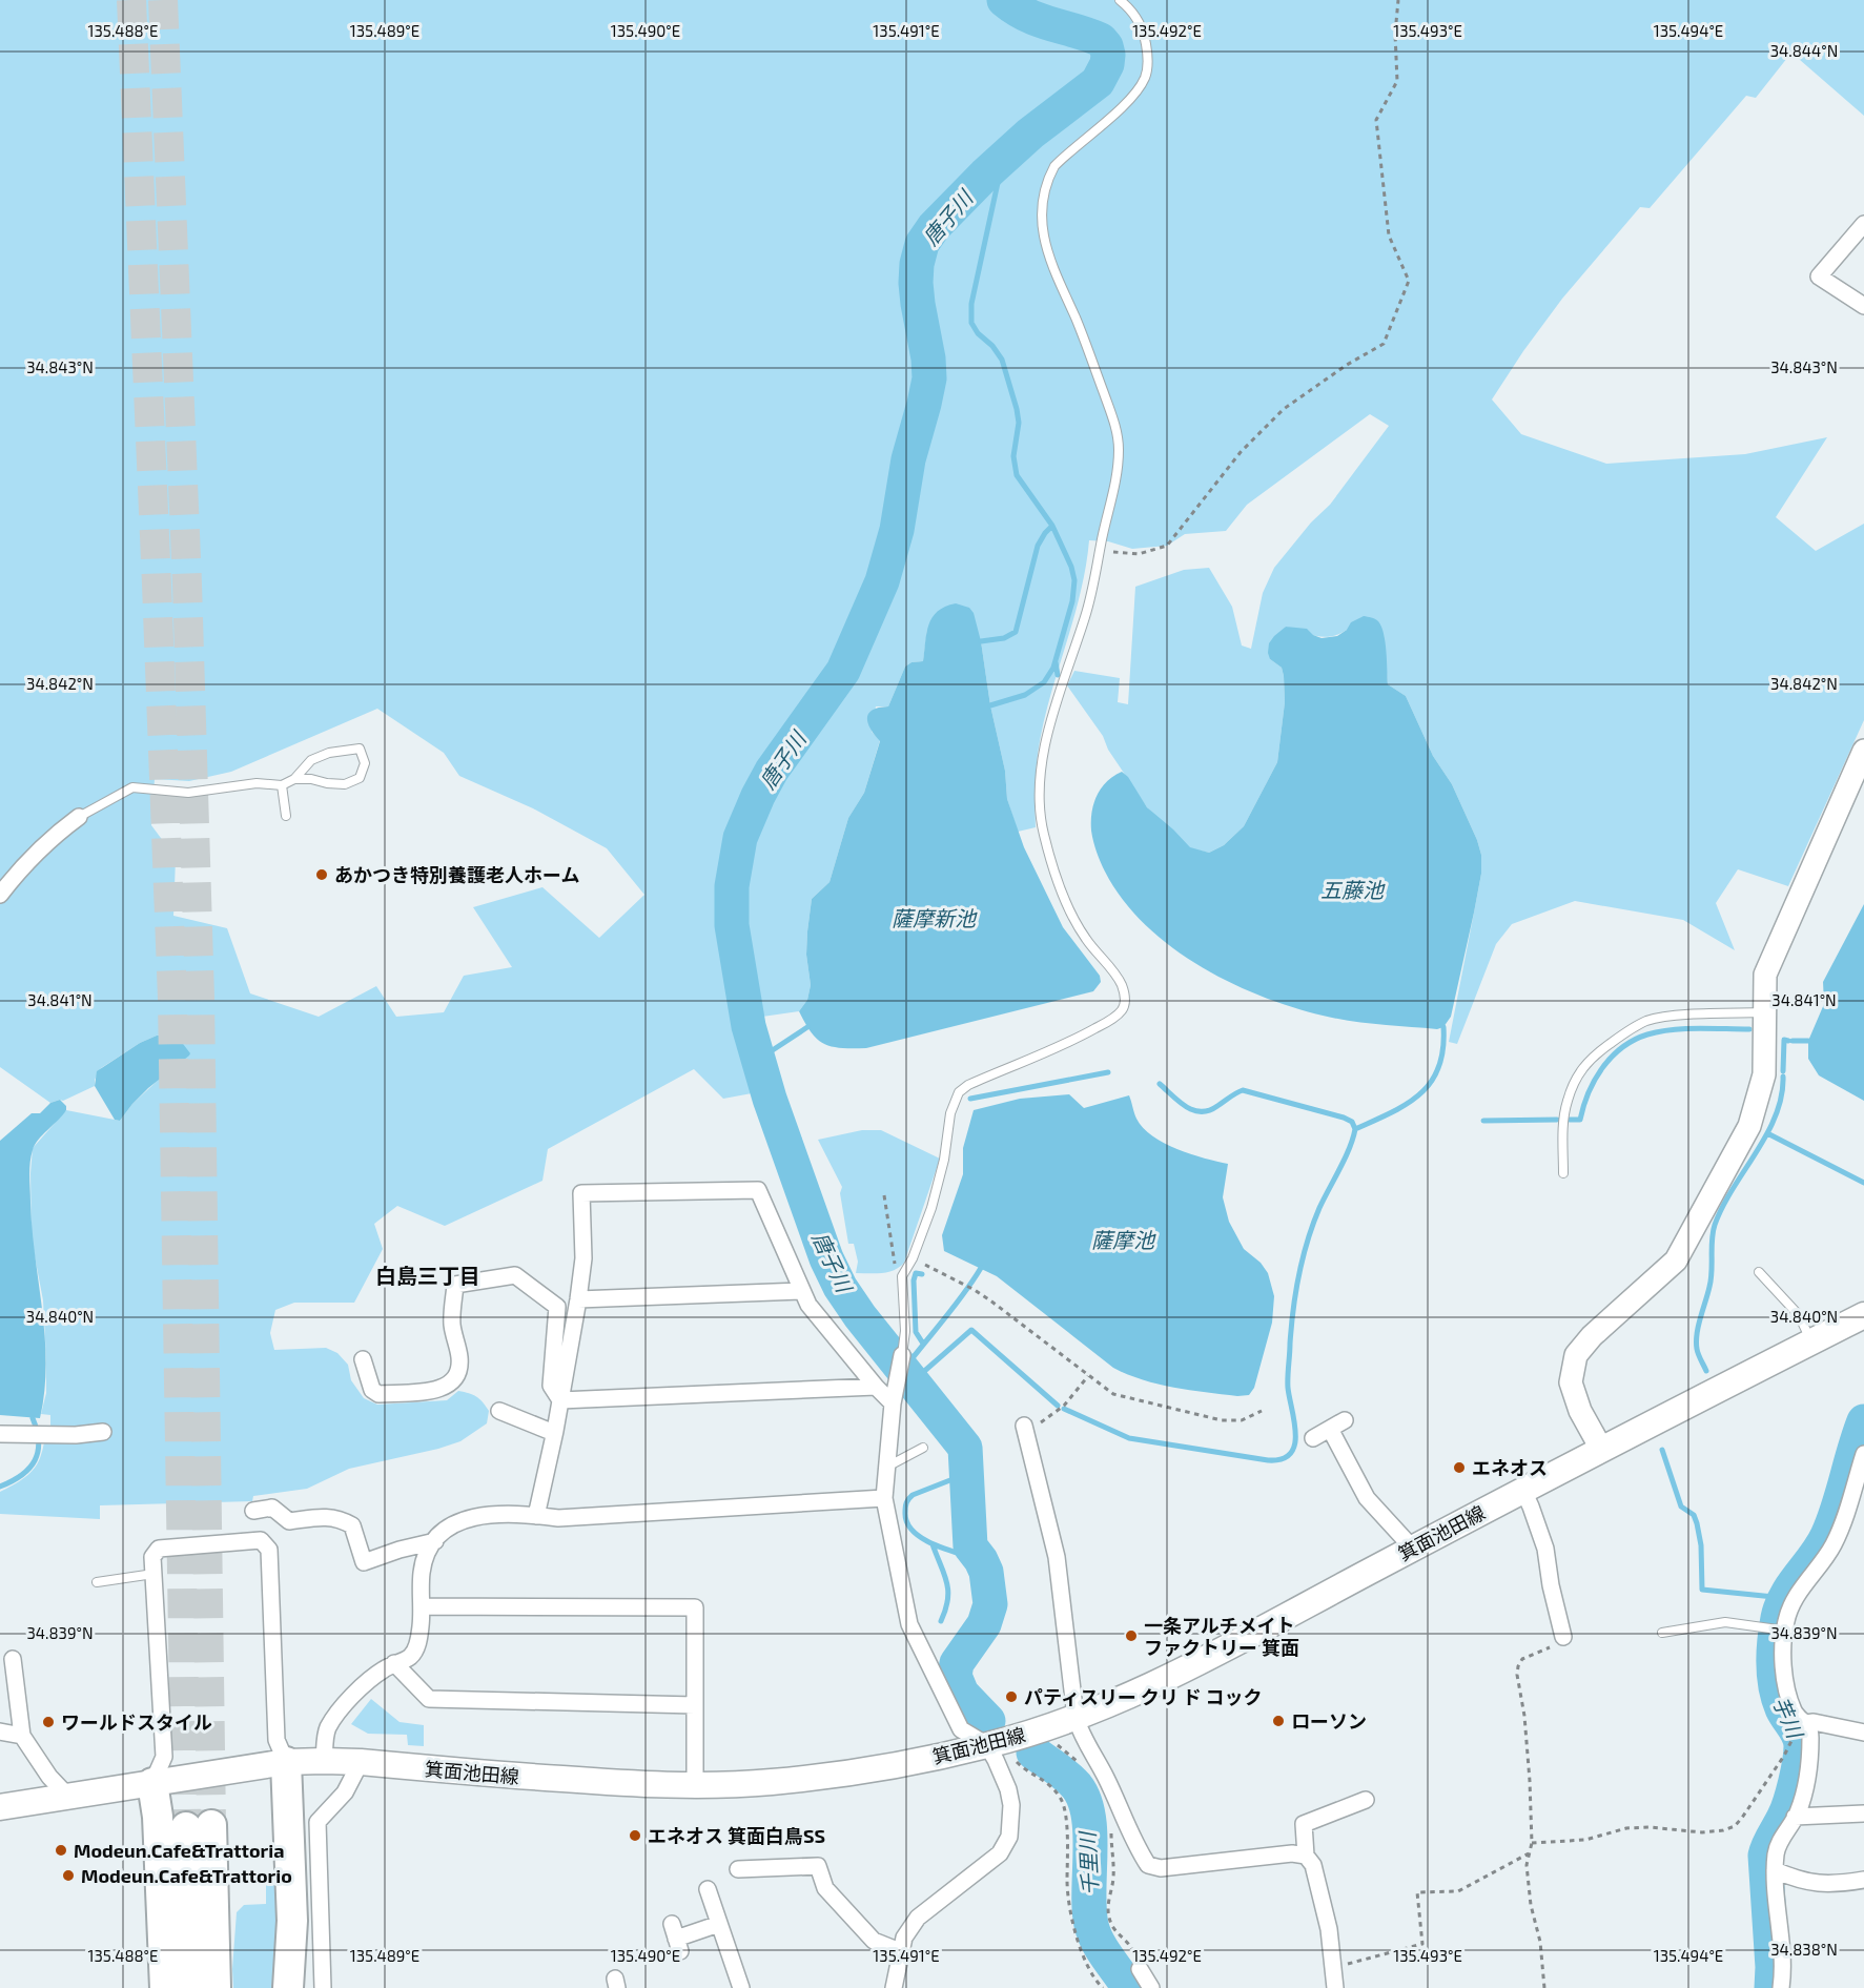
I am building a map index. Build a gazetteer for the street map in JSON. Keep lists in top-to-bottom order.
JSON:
{
  "streets": {
    "main road": ["箕面池田線"]
  },
  "districts": ["白島三丁目"],
  "water": [
    "唐子川",
    "五藤池",
    "薩摩新池",
    "薩摩池",
    "芋川",
    "千里川"
  ],
  "places": [
    "あかつき特別養護老人ホーム",
    "エネオス",
    "一条アルチメイト ファクトリー 箕面",
    "パティスリー クリ ド コック",
    "ローソン",
    "ワールドスタイル",
    "エネオス 箕面白鳥SS",
    "Modeun.Cafe&Trattoria",
    "Modeun.Cafe&Trattorio"
  ],
  "coordinates": [
    "135.488°E",
    "135.489°E",
    "135.490°E",
    "135.491°E",
    "135.492°E",
    "135.493°E",
    "135.494°E",
    "34.844°N",
    "34.843°N",
    "34.842°N",
    "34.841°N",
    "34.840°N",
    "34.839°N",
    "34.838°N"
  ]
}
